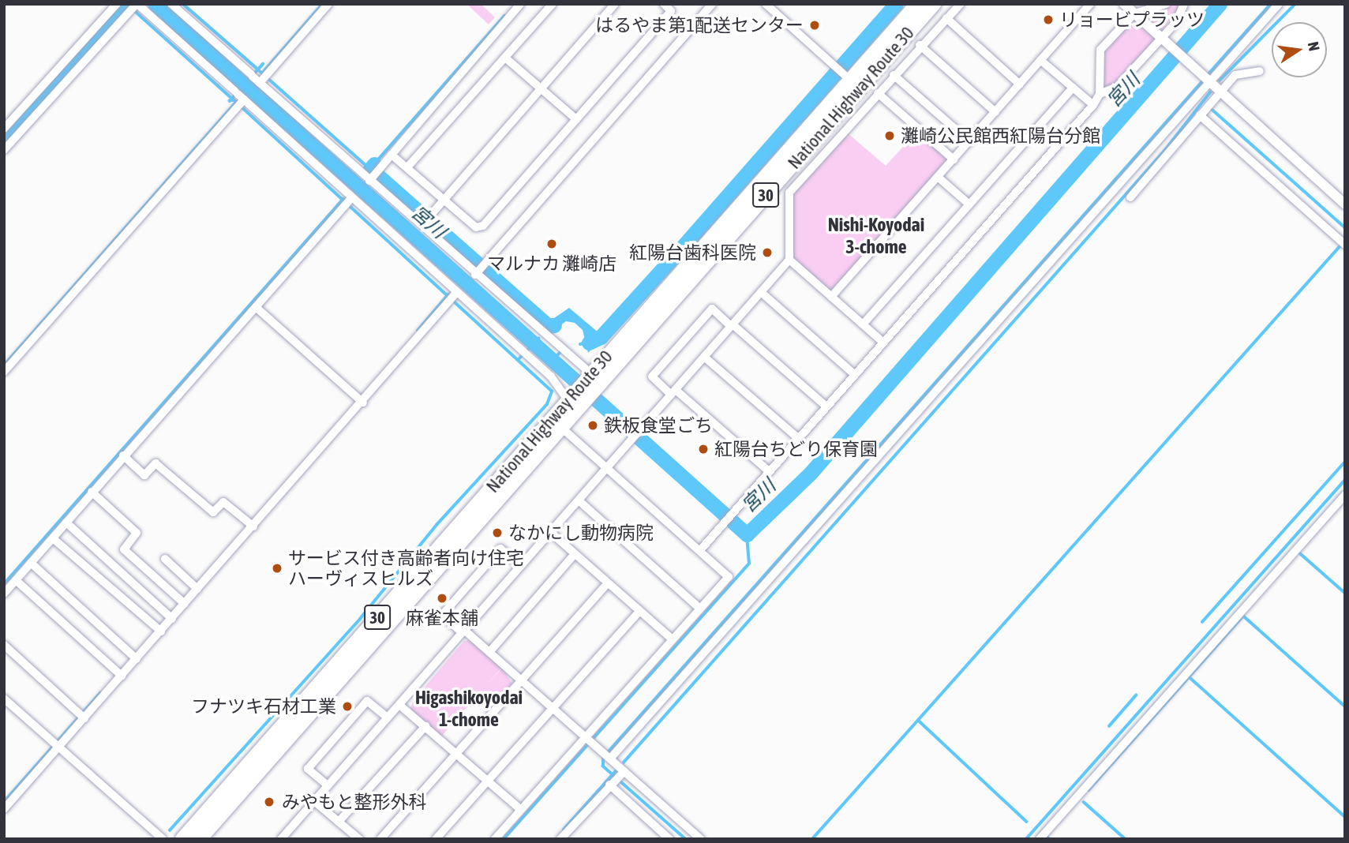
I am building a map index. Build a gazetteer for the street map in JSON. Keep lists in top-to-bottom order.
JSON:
{
  "streets": {
    "highway": ["National Highway Route 30", "30"]
  },
  "districts": ["Nishi-Koyodai 3-chome", "Higashikoyodai 1-chome"],
  "water": ["宮川"],
  "places": [
    "リョービプラッツ",
    "はるやま第1配送センター",
    "灘崎公民館西紅陽台分館",
    "マルナカ 灘崎店",
    "紅陽台歯科医院",
    "鉄板食堂ごち",
    "紅陽台ちどり保育園",
    "なかにし動物病院",
    "サービス付き高齢者向け住宅 ハーヴィスヒルズ",
    "麻雀本舗",
    "フナツキ石材工業",
    "みやもと整形外科"
  ],
  "north": "right"
}
